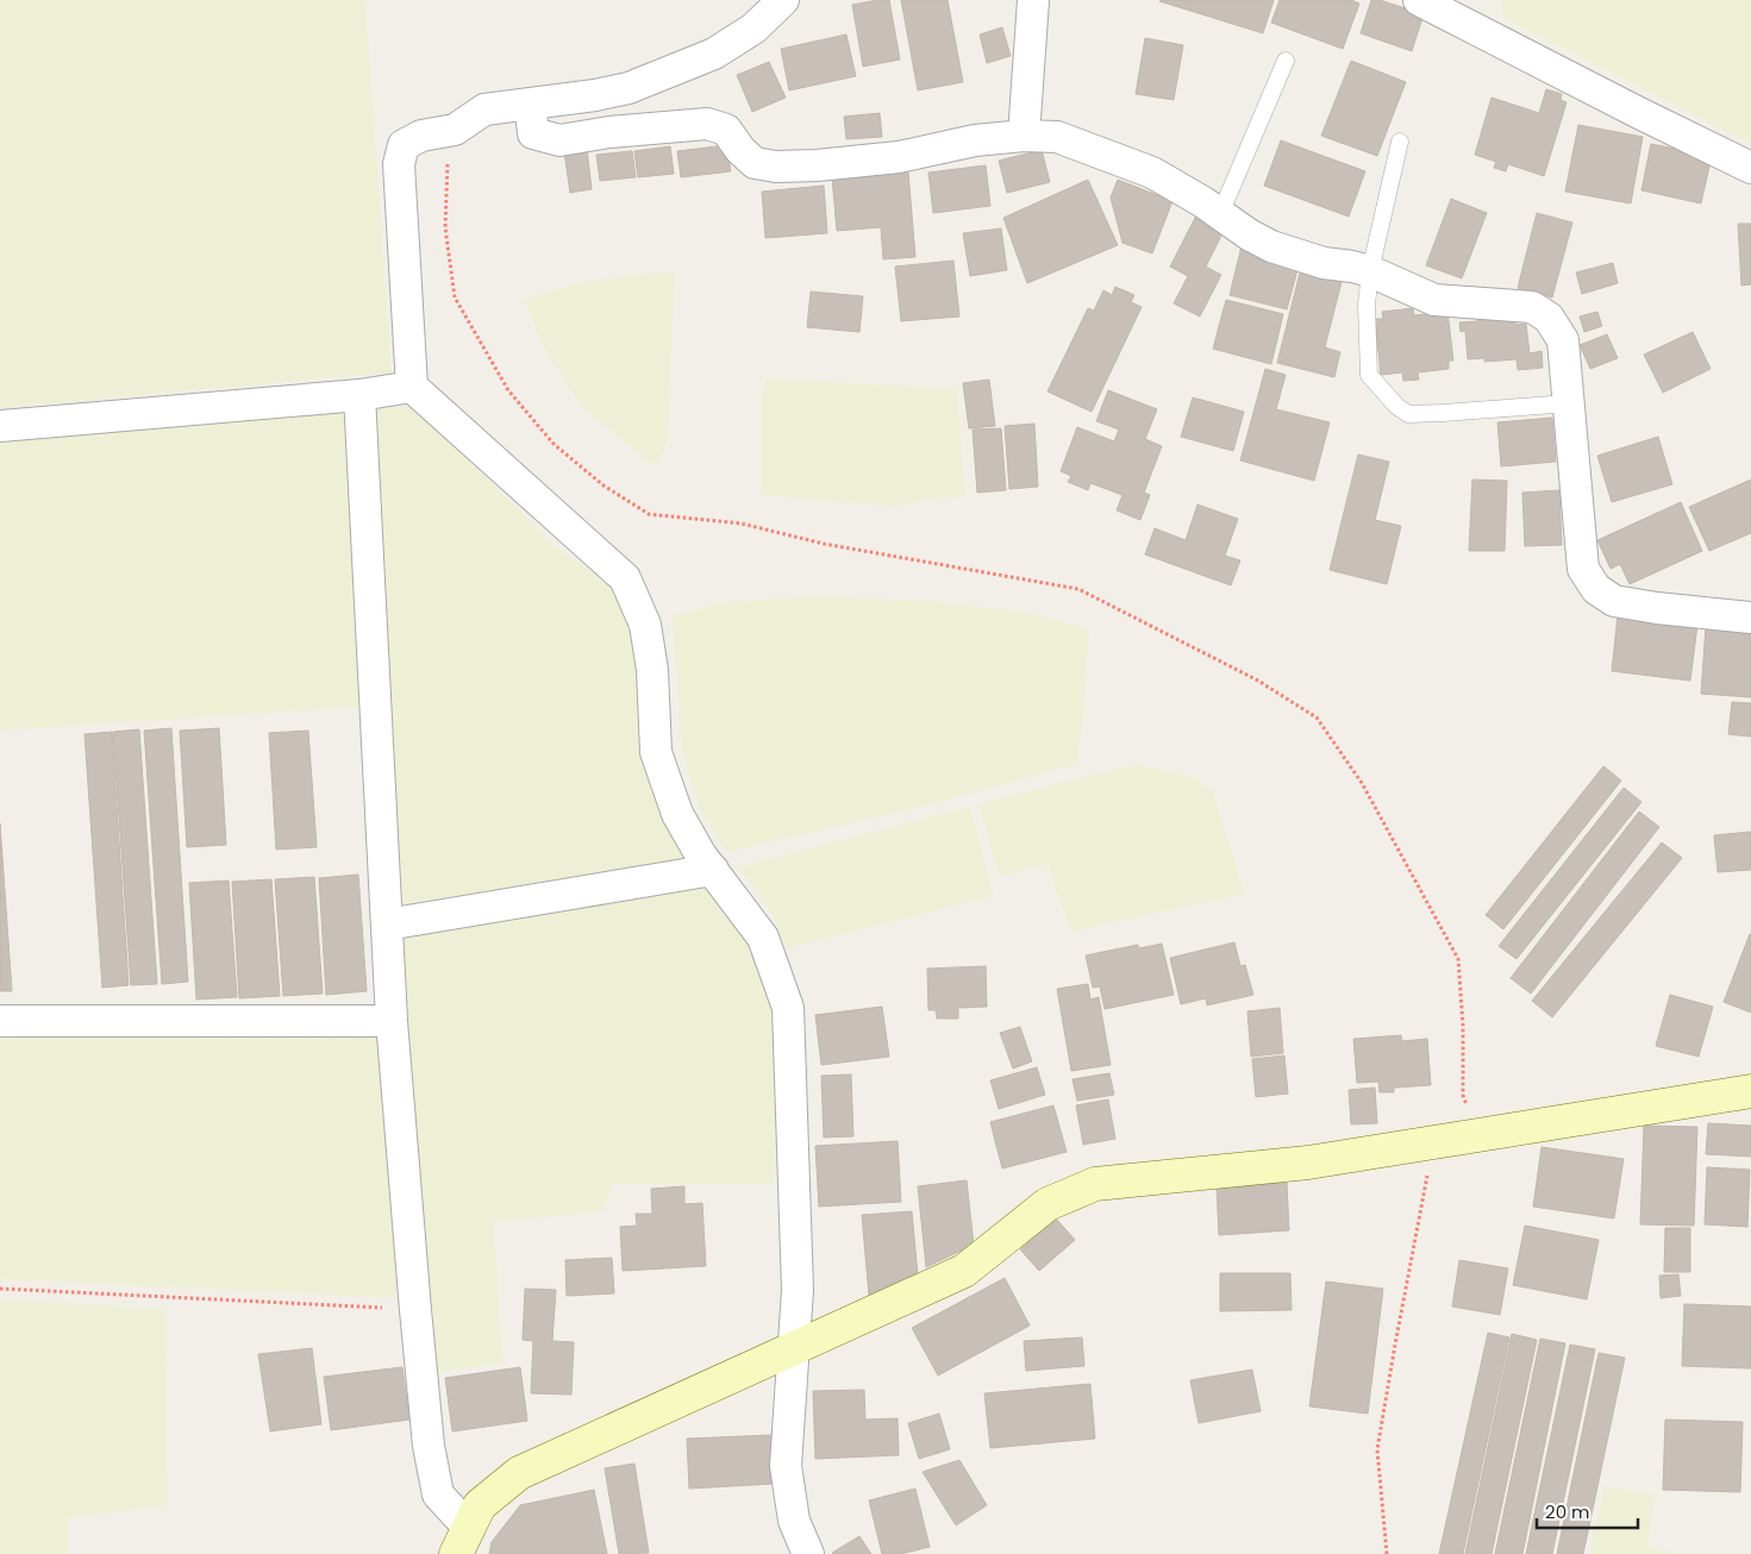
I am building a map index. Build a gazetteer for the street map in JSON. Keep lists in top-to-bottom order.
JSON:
{
  "scale_bar": "20 m"
}
